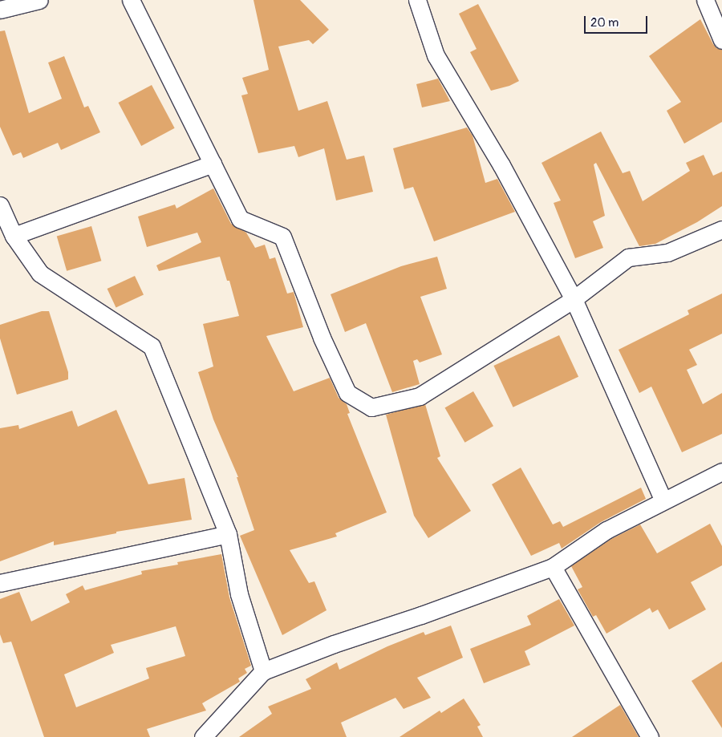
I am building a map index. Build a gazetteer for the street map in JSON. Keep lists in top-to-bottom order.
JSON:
{
  "scale_bar": "20 m"
}
